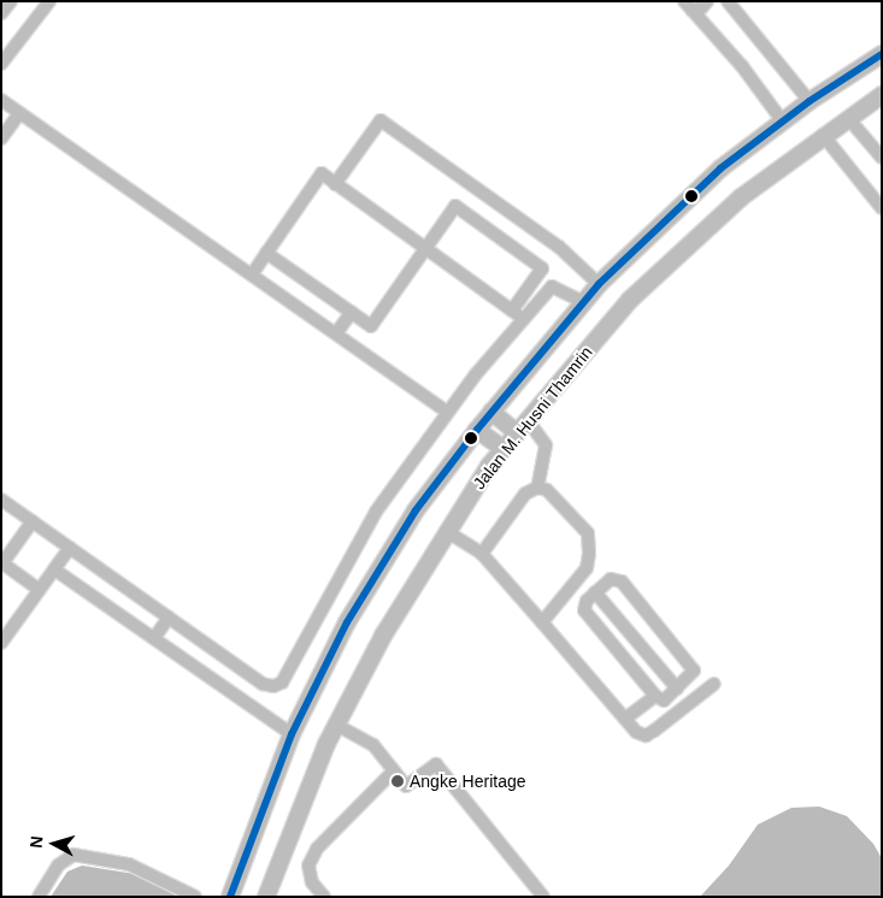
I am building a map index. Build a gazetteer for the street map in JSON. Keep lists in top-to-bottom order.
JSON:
{
  "streets": {
    "main road": ["Jalan M. Husni Thamrin"]
  },
  "places": ["Angke Heritage"],
  "north": "left"
}
